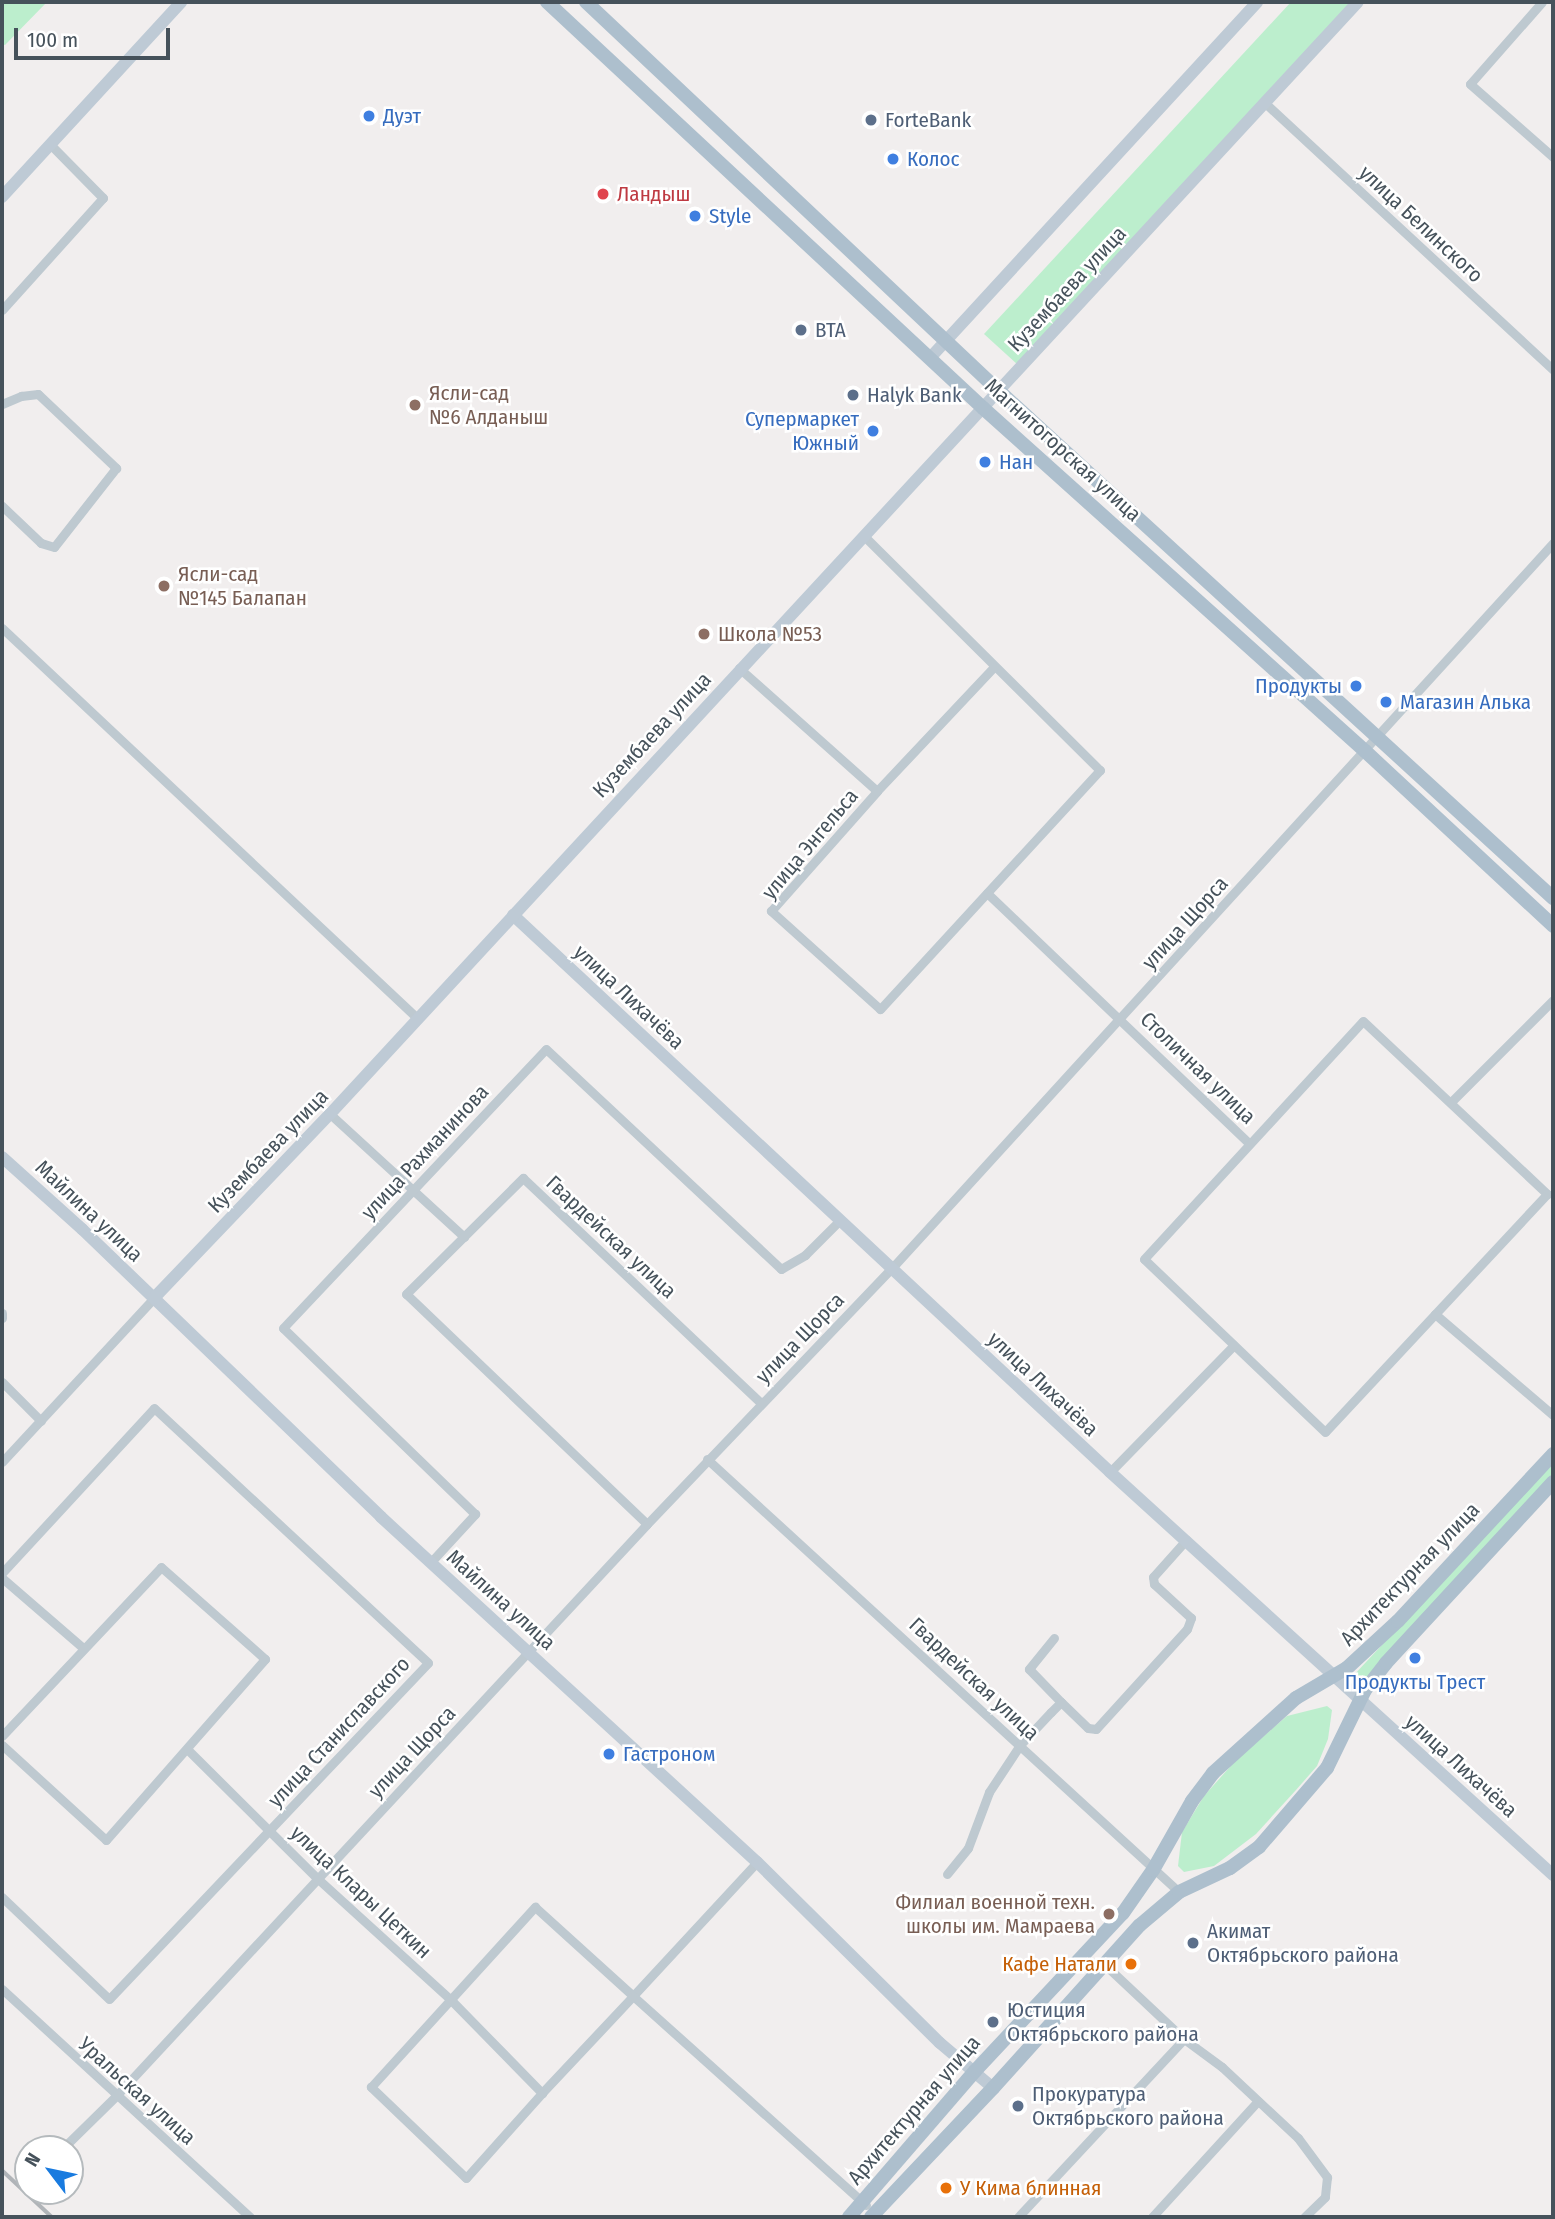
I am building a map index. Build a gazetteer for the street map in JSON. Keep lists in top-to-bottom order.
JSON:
{
  "streets": {
    "main road": ["Магнитогорская улица", "Архитектурная улица"],
    "street": [
      "улица Белинского",
      "Кузембаева улица",
      "улица Энгельса",
      "улица Щорса",
      "улица Лихачёва",
      "Столичная улица",
      "улица Рахманинова",
      "Майлина улица",
      "Гвардейская улица",
      "улица Станиславского",
      "улица Клары Цеткин",
      "Уральская улица"
    ]
  },
  "crossings": [
    ["улица Белинского", "Кузембаева улица"],
    ["Кузембаева улица", "Магнитогорская улица"],
    ["Кузембаева улица", "улица Энгельса"],
    ["Кузембаева улица", "улица Лихачёва"],
    ["Кузембаева улица", "Майлина улица"],
    ["Магнитогорская улица", "улица Щорса"],
    ["улица Щорса", "улица Лихачёва"],
    ["улица Щорса", "Столичная улица"],
    ["улица Щорса", "Майлина улица"],
    ["улица Щорса", "Гвардейская улица"],
    ["улица Щорса", "улица Клары Цеткин"],
    ["улица Щорса", "Уральская улица"],
    ["улица Лихачёва", "улица Рахманинова"],
    ["улица Лихачёва", "Архитектурная улица"],
    ["улица Рахманинова", "Майлина улица"],
    ["Майлина улица", "Архитектурная улица"],
    ["Гвардейская улица", "Архитектурная улица"],
    ["улица Станиславского", "улица Клары Цеткин"]
  ],
  "places": [
    "Дуэт",
    "ForteBank",
    "Колос",
    "Ландыш",
    "Style",
    "BTA",
    "Halyk Bank",
    "Ясли-сад №6 Алданыш",
    "Супермаркет Южный",
    "Нан",
    "Ясли-сад №145 Балапан",
    "Школа №53",
    "Продукты",
    "Магазин Алька",
    "Продукты Трест",
    "Гастроном",
    "Филиал военной техн. школы им. Мамраева",
    "Акимат Октябрьского района",
    "Кафе Натали",
    "Юстиция Октябрьского района",
    "Прокуратура Октябрьского района",
    "У Кима блинная"
  ],
  "scale_bar": "100 m",
  "north": "top left"
}
